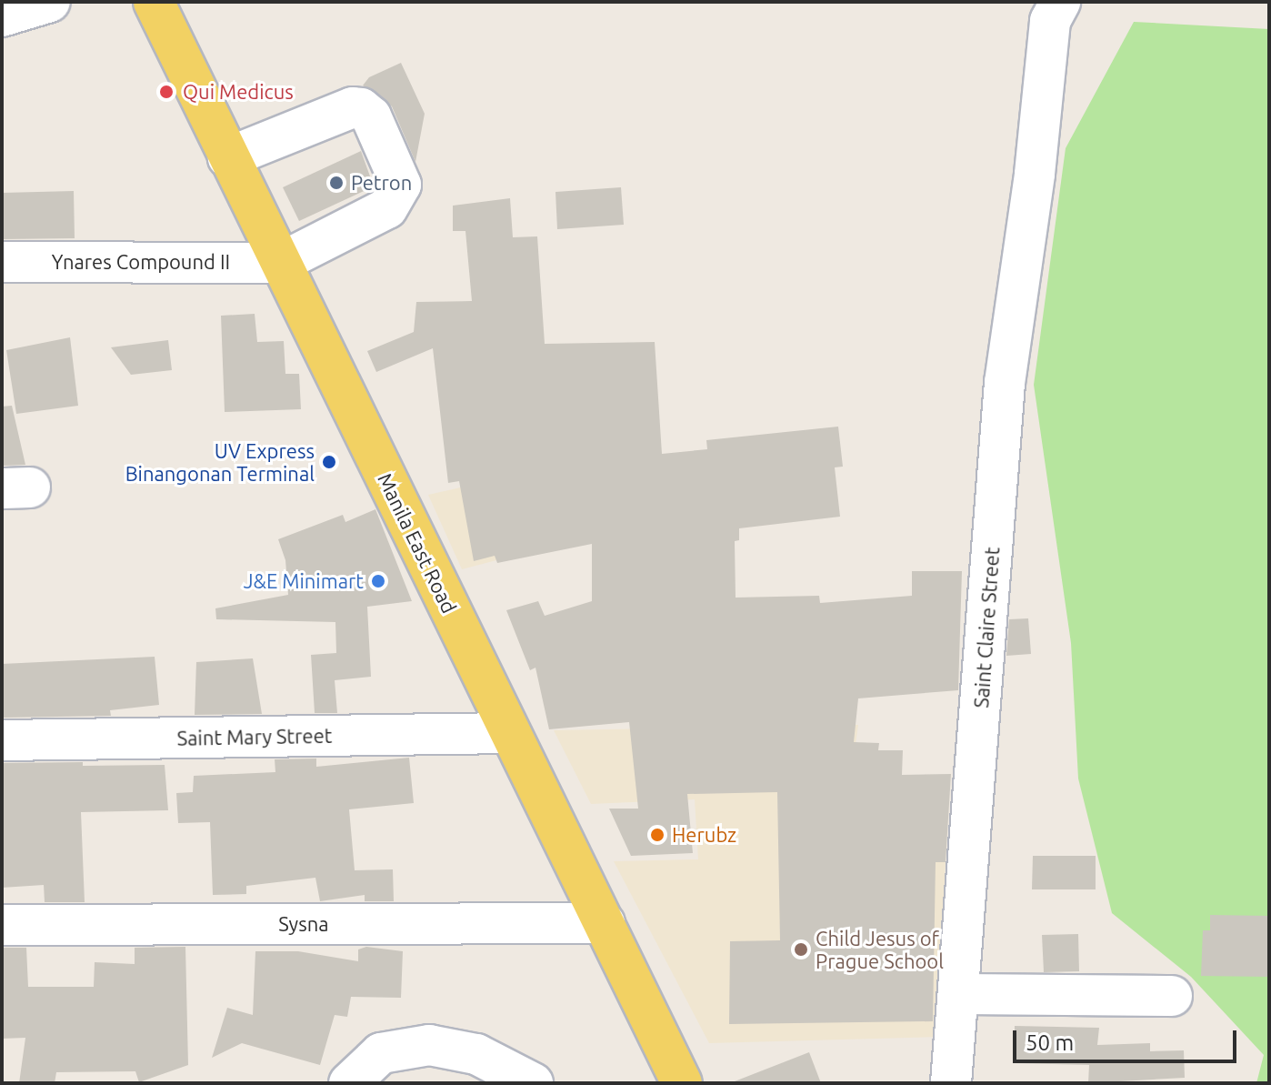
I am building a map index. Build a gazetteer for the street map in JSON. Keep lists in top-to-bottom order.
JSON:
{
  "streets": {
    "main road": ["Manila East Road"],
    "street": [
      "Ynares Compound II",
      "Saint Claire Street",
      "Saint Mary Street",
      "Sysna"
    ]
  },
  "crossings": [
    ["Ynares Compound II", "Manila East Road"],
    ["Manila East Road", "Saint Mary Street"],
    ["Manila East Road", "Sysna"]
  ],
  "places": [
    "Qui Medicus",
    "Petron",
    "UV Express Binangonan Terminal",
    "J&E Minimart",
    "Herubz",
    "Child Jesus of Prague School"
  ],
  "scale_bar": "50 m"
}
